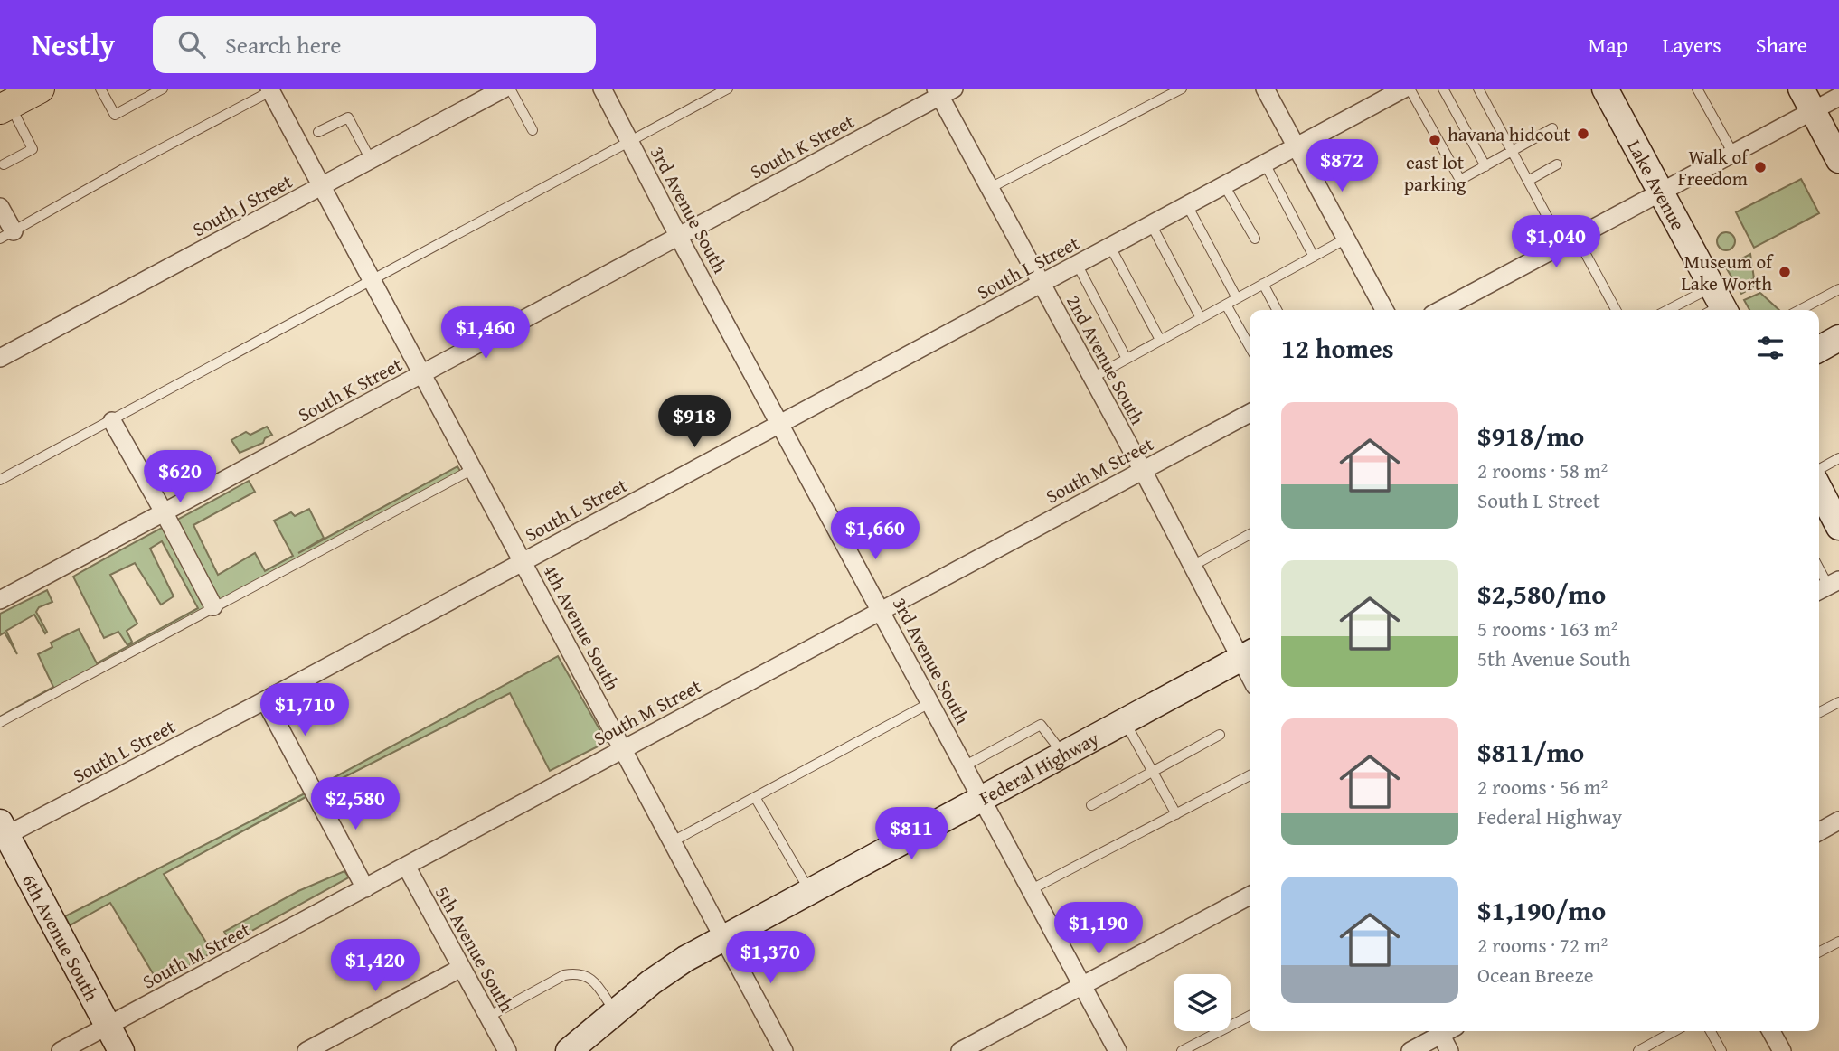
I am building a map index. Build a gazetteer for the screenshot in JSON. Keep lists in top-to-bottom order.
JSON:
{
  "streets": {
    "main road": ["Lake Avenue", "Federal Highway", "6th Avenue South"],
    "street": [
      "South K Street",
      "South J Street",
      "3rd Avenue South",
      "South L Street",
      "2nd Avenue South",
      "South M Street",
      "4th Avenue South",
      "5th Avenue South"
    ]
  },
  "crossings": [
    ["South K Street", "3rd Avenue South"],
    ["South K Street", "2nd Avenue South"],
    ["South K Street", "4th Avenue South"],
    ["South J Street", "4th Avenue South"],
    ["3rd Avenue South", "South L Street"],
    ["3rd Avenue South", "South M Street"],
    ["3rd Avenue South", "Federal Highway"],
    ["South L Street", "2nd Avenue South"],
    ["South L Street", "4th Avenue South"],
    ["South L Street", "6th Avenue South"],
    ["2nd Avenue South", "South M Street"],
    ["2nd Avenue South", "Federal Highway"],
    ["South M Street", "4th Avenue South"],
    ["South M Street", "6th Avenue South"],
    ["South M Street", "5th Avenue South"],
    ["4th Avenue South", "Federal Highway"]
  ],
  "places": [
    "havana hideout",
    "east lot parking",
    "Walk of Freedom",
    "Museum of Lake Worth"
  ],
  "page": {
    "header": "Nestly",
    "search": "Search here",
    "nav": ["Map", "Layers", "Share"],
    "price": [
      "$872",
      "$1,040",
      "$1,460",
      "$918",
      "$620",
      "$1,660",
      "$1,710",
      "$2,580",
      "$811",
      "$1,190",
      "$1,370",
      "$1,420"
    ],
    "heading": "12 homes",
    "list": [
      {
        "name": "$918/mo",
        "note": "2 rooms · 58 m² · South L Street"
      },
      {
        "name": "$2,580/mo",
        "note": "5 rooms · 163 m² · 5th Avenue South"
      },
      {
        "name": "$811/mo",
        "note": "2 rooms · 56 m² · Federal Highway"
      },
      {
        "name": "$1,190/mo",
        "note": "2 rooms · 72 m² · Ocean Breeze"
      }
    ]
  }
}
